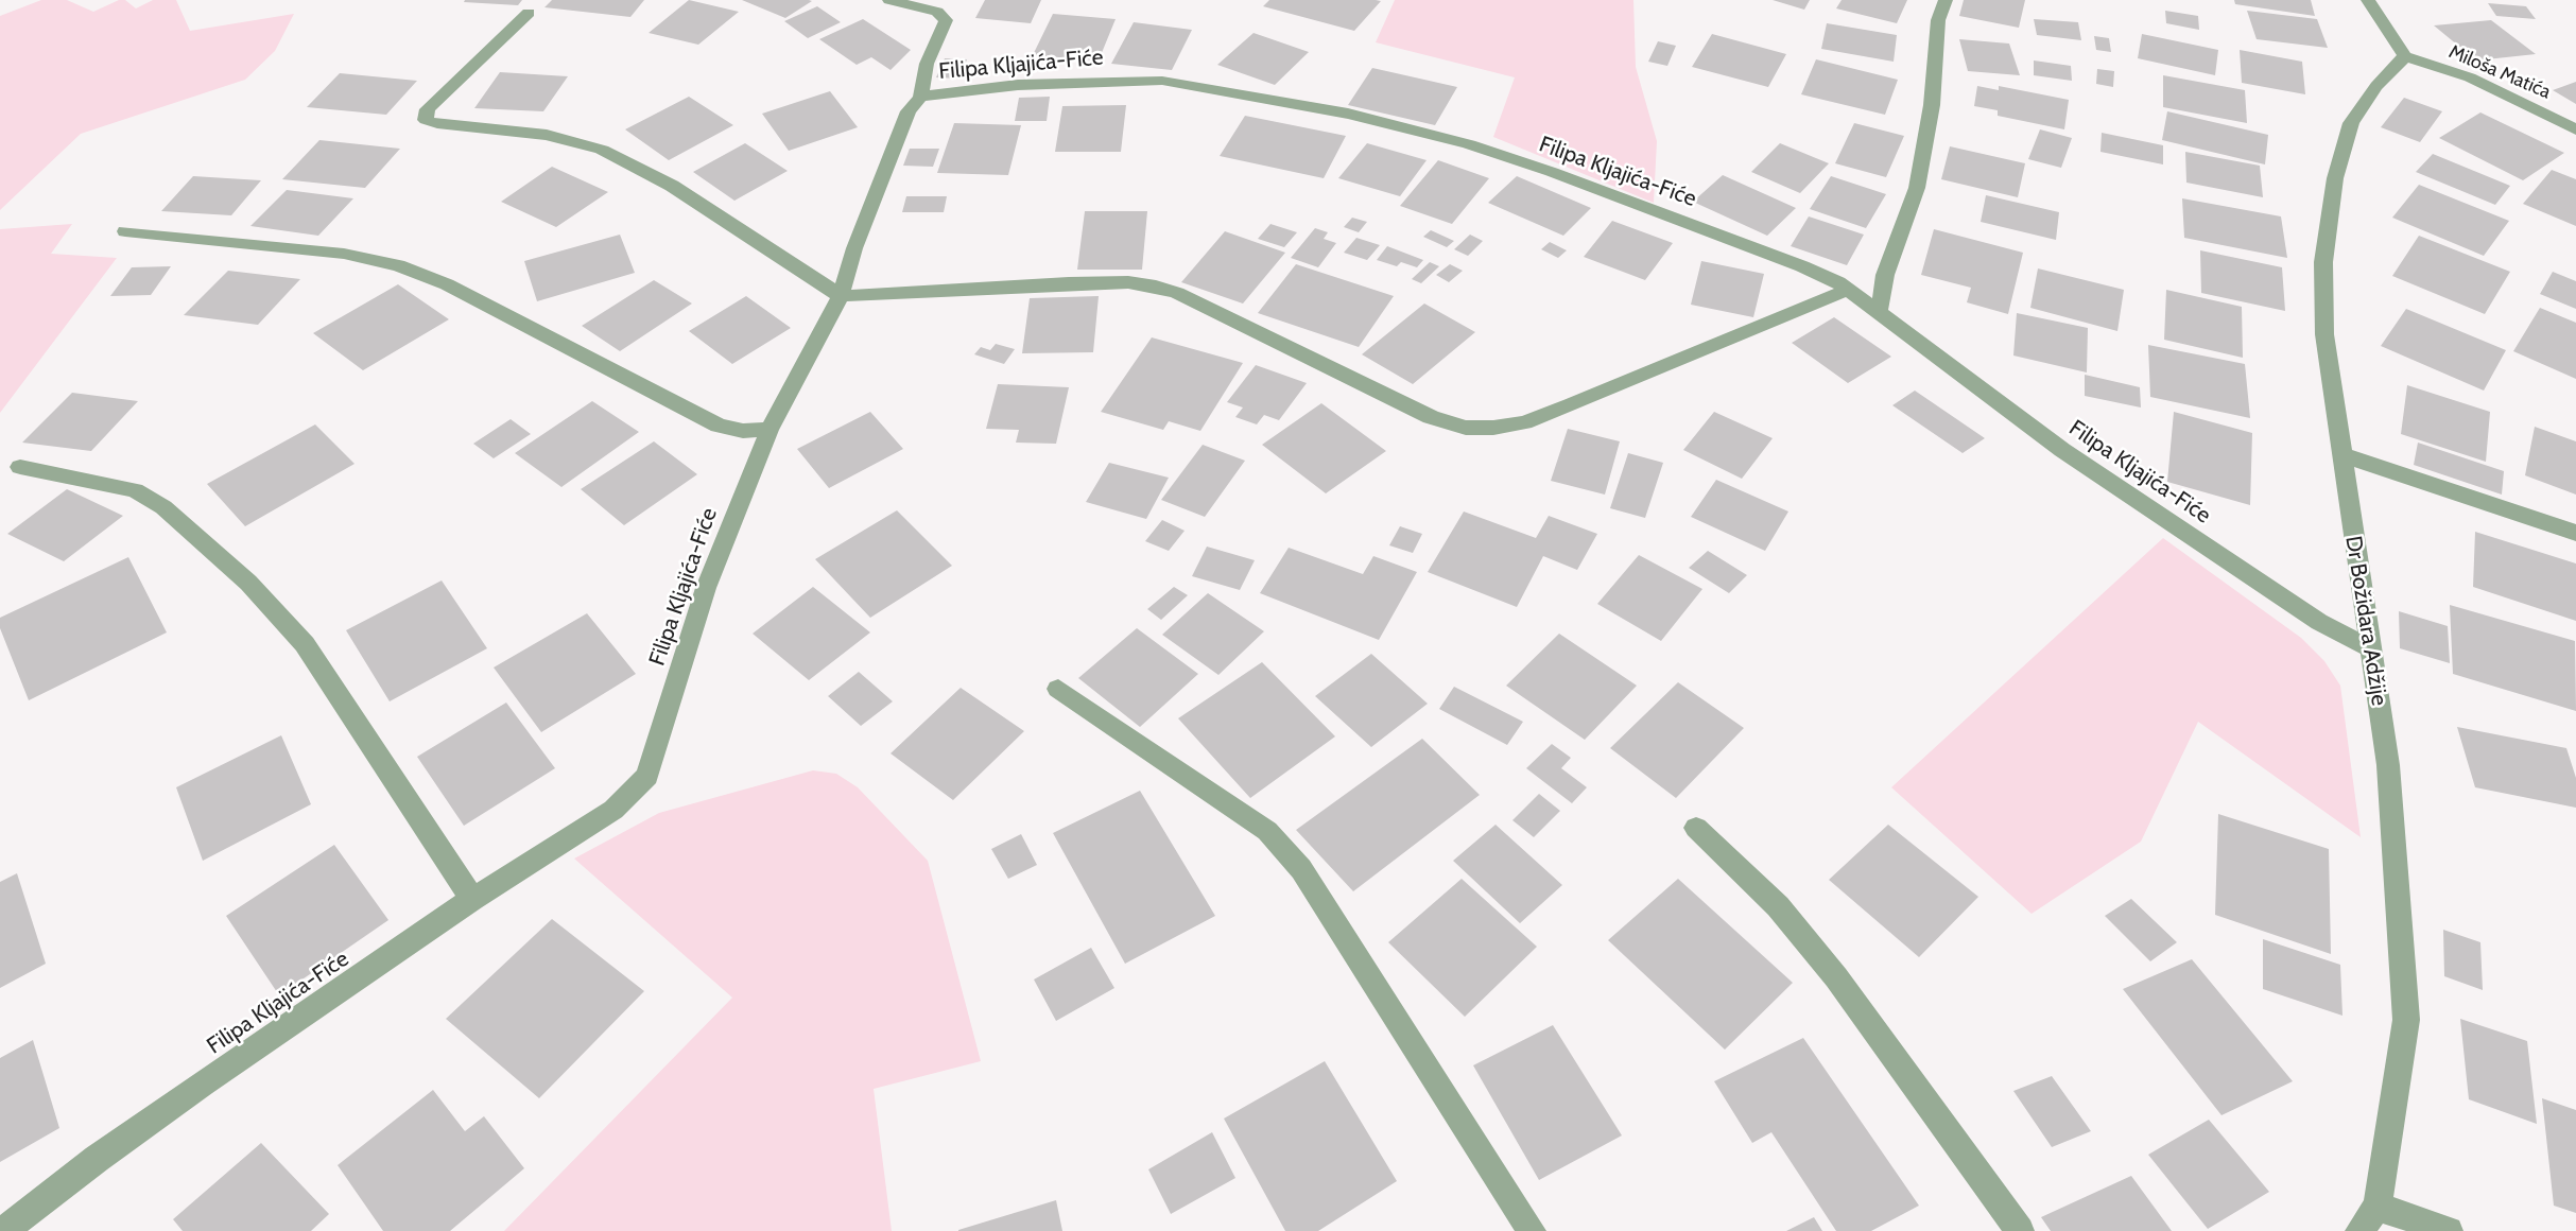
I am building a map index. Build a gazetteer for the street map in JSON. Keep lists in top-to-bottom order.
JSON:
{
  "streets": {
    "street": ["Filipa Kljajića-Fiće", "Miloša Matića", "Dr Božidara Adžije"]
  },
  "crossings": [
    ["Filipa Kljajića-Fiće", "Dr Božidara Adžije"],
    ["Miloša Matića", "Dr Božidara Adžije"]
  ]
}
